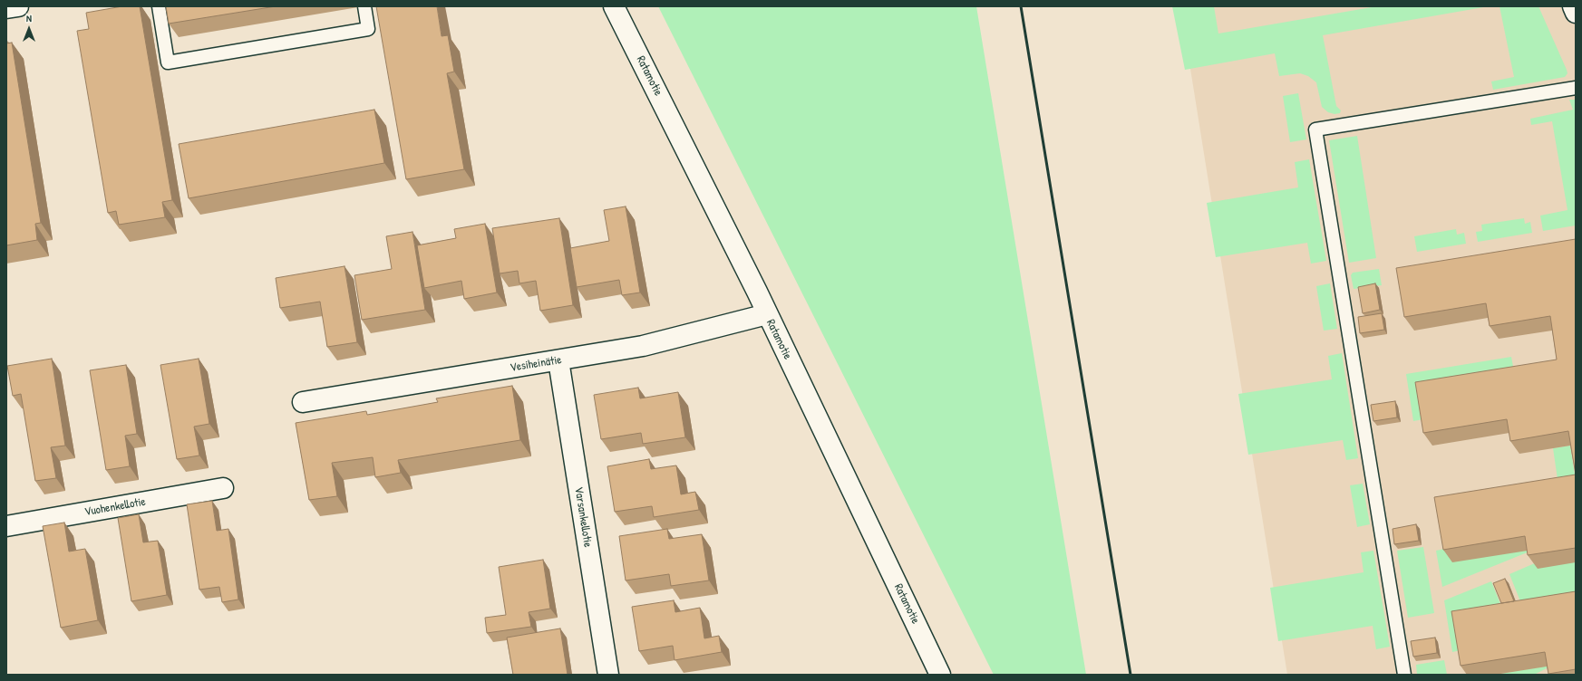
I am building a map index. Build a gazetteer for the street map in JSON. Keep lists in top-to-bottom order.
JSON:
{
  "streets": {
    "street": [
      "Ratamotie",
      "Vesiheinätie",
      "Vuohenkellotie",
      "Varsankellotie"
    ]
  },
  "crossings": [
    ["Ratamotie", "Vesiheinätie"],
    ["Vesiheinätie", "Varsankellotie"]
  ],
  "north": "top"
}
